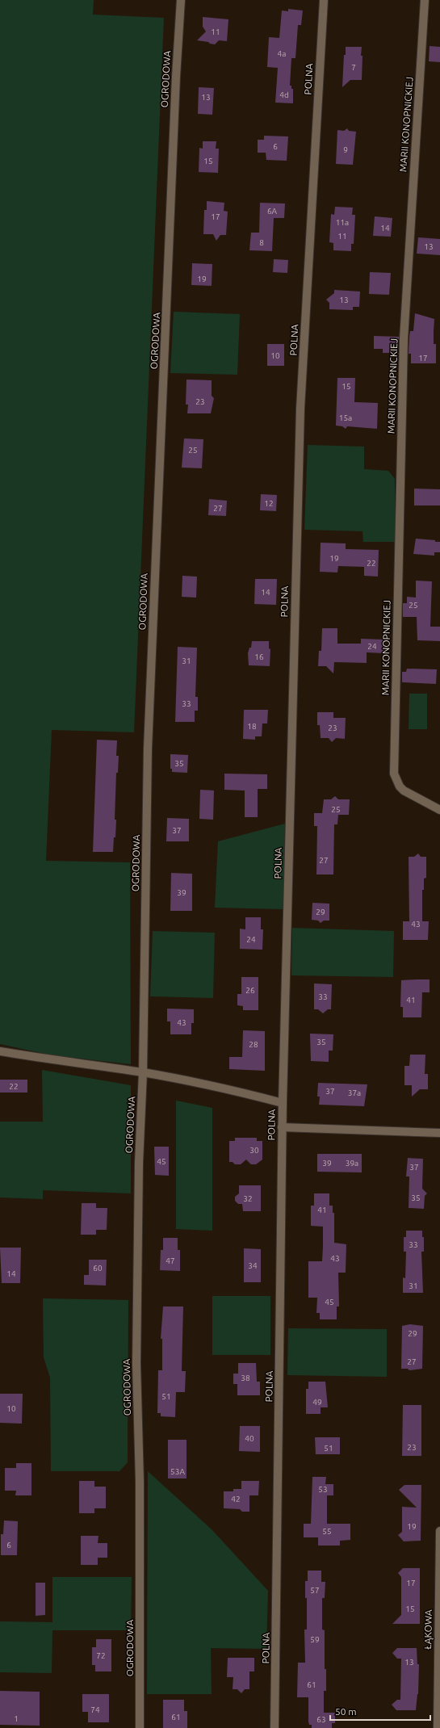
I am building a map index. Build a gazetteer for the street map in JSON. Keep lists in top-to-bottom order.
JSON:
{
  "streets": {
    "street": [
      "OGRODOWA",
      "POLNA",
      "MARII KONOPNICKIEJ",
      "ŁĄKOWA"
    ]
  },
  "house_numbers": [
    "11",
    "4a",
    "7",
    "4d",
    "13",
    "6",
    "9",
    "15",
    "6A",
    "17",
    "11a",
    "14",
    "11",
    "8",
    "13",
    "19",
    "13",
    "10",
    "17",
    "15",
    "23",
    "15a",
    "25",
    "12",
    "27",
    "19",
    "22",
    "14",
    "25",
    "24",
    "16",
    "31",
    "33",
    "18",
    "23",
    "35",
    "25",
    "37",
    "27",
    "39",
    "29",
    "43",
    "24",
    "26",
    "33",
    "41",
    "43",
    "35",
    "28",
    "22",
    "37",
    "37a",
    "30",
    "45",
    "39",
    "39a",
    "37",
    "35",
    "32",
    "41",
    "33",
    "43",
    "47",
    "34",
    "60",
    "14",
    "31",
    "45",
    "29",
    "27",
    "38",
    "51",
    "49",
    "10",
    "40",
    "23",
    "51",
    "53A",
    "53",
    "42",
    "19",
    "55",
    "6",
    "17",
    "57",
    "15",
    "59",
    "72",
    "13",
    "61",
    "74",
    "61",
    "1",
    "63"
  ],
  "scale_bar": "50 m"
}
